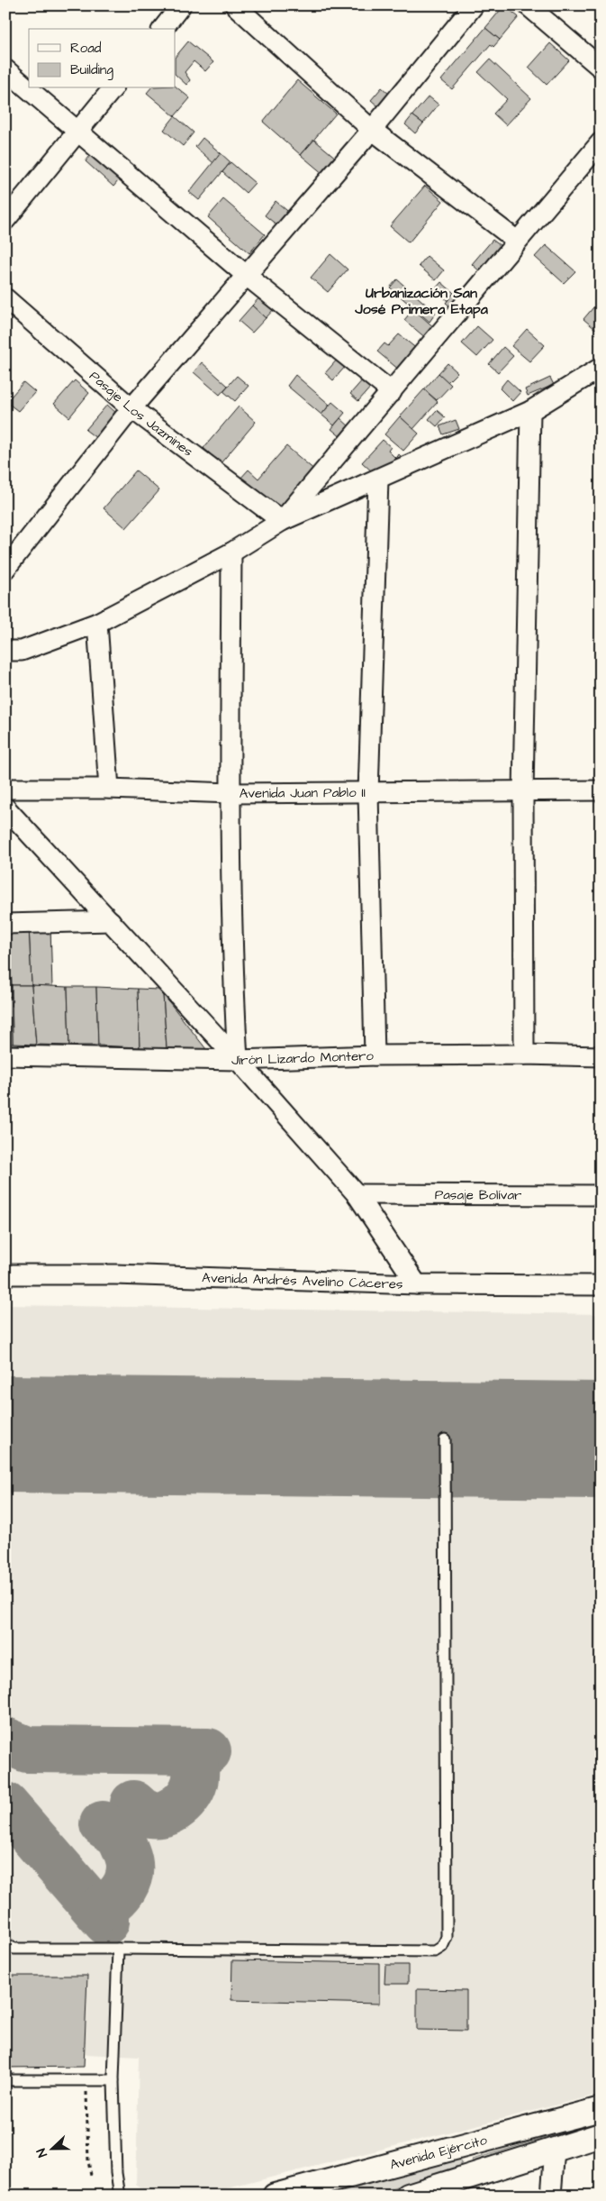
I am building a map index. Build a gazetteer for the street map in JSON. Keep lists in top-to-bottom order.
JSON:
{
  "streets": {
    "street": [
      "Pasaje Los Jazmines",
      "Avenida Juan Pablo II",
      "Jirón Lizardo Montero",
      "Pasaje Bolívar",
      "Avenida Andrés Avelino Cáceres",
      "Avenida Ejército"
    ]
  },
  "districts": ["Urbanización San José Primera Etapa"],
  "legend": ["Road", "Building"],
  "north": "left"
}
